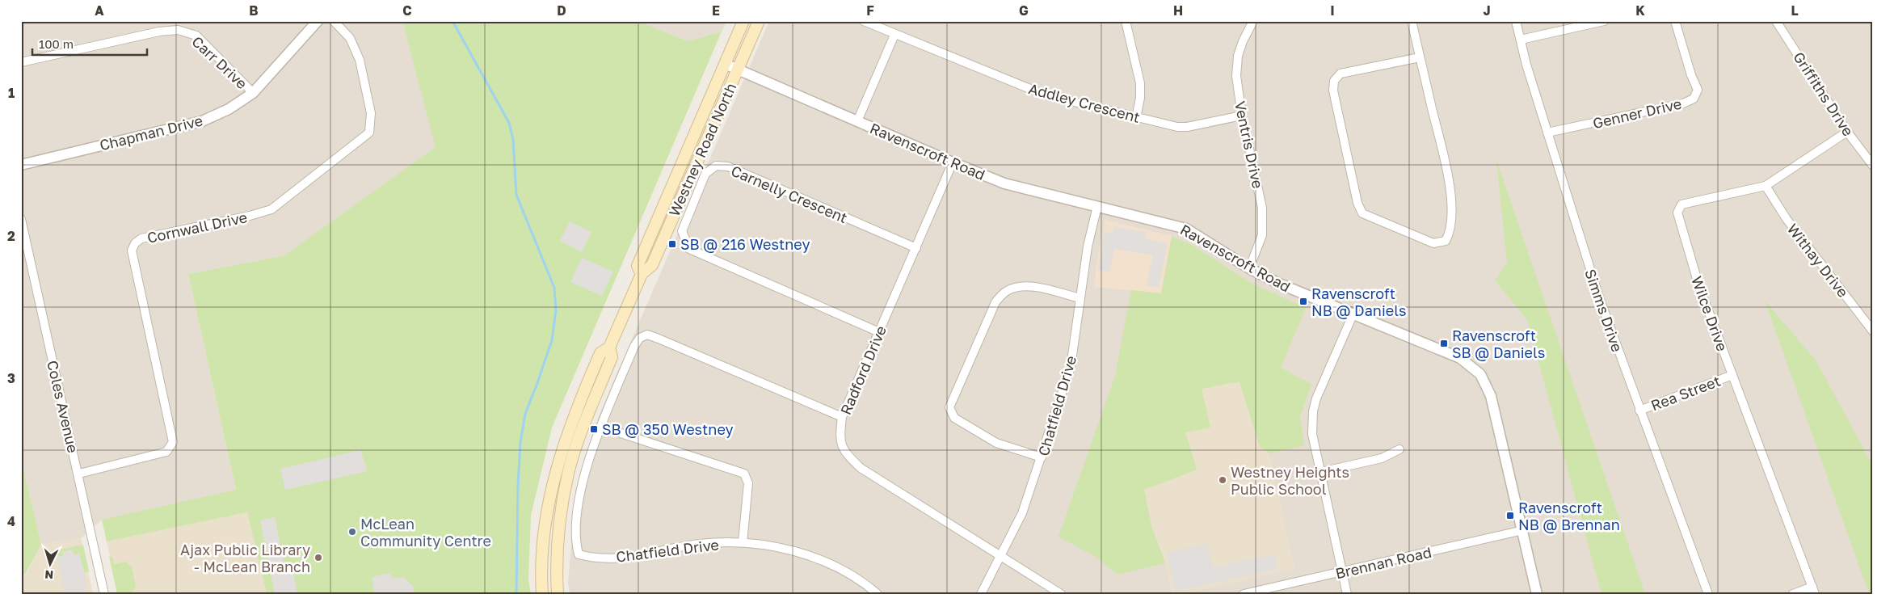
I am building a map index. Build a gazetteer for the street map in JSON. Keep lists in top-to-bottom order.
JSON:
{
  "streets": {
    "main road": ["Westney Road North"],
    "street": [
      "Carr Drive",
      "Griffiths Drive",
      "Addley Crescent",
      "Genner Drive",
      "Chapman Drive",
      "Ventris Drive",
      "Ravenscroft Road",
      "Carnelly Crescent",
      "Cornwall Drive",
      "Withay Drive",
      "Simms Drive",
      "Wilce Drive",
      "Radford Drive",
      "Rea Street",
      "Chatfield Drive",
      "Coles Avenue",
      "Brennan Road"
    ]
  },
  "crossings": [
    ["Carr Drive", "Chapman Drive"],
    ["Griffiths Drive", "Wilce Drive"],
    ["Addley Crescent", "Ventris Drive"],
    ["Genner Drive", "Simms Drive"],
    ["Ventris Drive", "Ravenscroft Road"],
    ["Westney Road North", "Ravenscroft Road"],
    ["Ravenscroft Road", "Radford Drive"],
    ["Ravenscroft Road", "Chatfield Drive"],
    ["Ravenscroft Road", "Brennan Road"],
    ["Carnelly Crescent", "Radford Drive"],
    ["Cornwall Drive", "Coles Avenue"],
    ["Withay Drive", "Wilce Drive"],
    ["Simms Drive", "Rea Street"],
    ["Wilce Drive", "Rea Street"],
    ["Radford Drive", "Chatfield Drive"]
  ],
  "places": {
    "transit": [
      "SB @ 216 Westney",
      "Ravenscroft NB @ Daniels",
      "Ravenscroft SB @ Daniels",
      "SB @ 350 Westney",
      "Ravenscroft NB @ Brennan"
    ],
    "other": ["Westney Heights Public School", "McLean Community Centre", "Ajax Public Library - McLean Branch"]
  },
  "scale_bar": "100 m",
  "north": "bottom",
  "grid": {
    "columns": [
      "A",
      "B",
      "C",
      "D",
      "E",
      "F",
      "G",
      "H",
      "I",
      "J",
      "K",
      "L"
    ],
    "rows": [
      "1",
      "2",
      "3",
      "4"
    ]
  }
}
